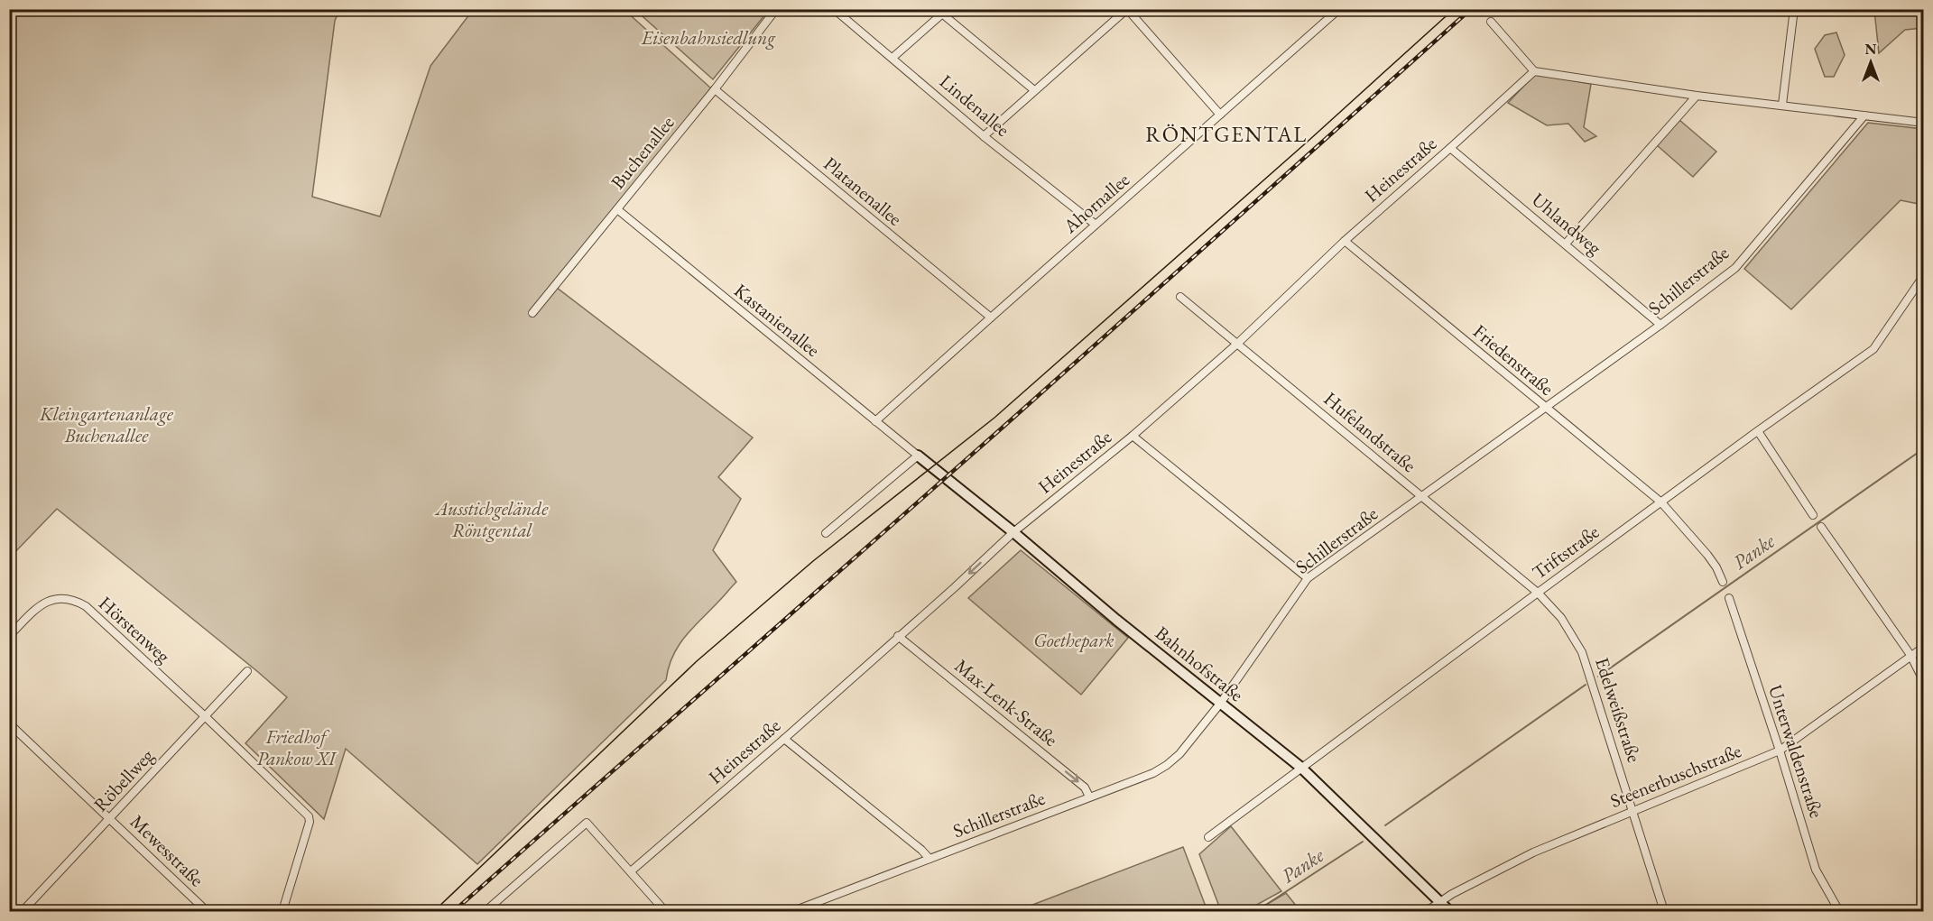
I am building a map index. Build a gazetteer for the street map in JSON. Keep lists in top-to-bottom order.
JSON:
{
  "streets": {
    "street": [
      "Lindenallee",
      "Buchenallee",
      "Heinestraße",
      "Platanenallee",
      "Ahornallee",
      "Uhlandweg",
      "Schillerstraße",
      "Kastanienallee",
      "Friedenstraße",
      "Hufelandstraße",
      "Triftstraße",
      "Hörstenweg",
      "Bahnhofstraße",
      "Max-Lenk-Straße",
      "Edelweißstraße",
      "Unterwaldenstraße",
      "Steenerbuschstraße",
      "Röbellweg",
      "Mewesstraße"
    ]
  },
  "crossings": [
    ["Lindenallee", "Ahornallee"],
    ["Buchenallee", "Platanenallee"],
    ["Buchenallee", "Kastanienallee"],
    ["Heinestraße", "Uhlandweg"],
    ["Heinestraße", "Friedenstraße"],
    ["Heinestraße", "Hufelandstraße"],
    ["Heinestraße", "Bahnhofstraße"],
    ["Heinestraße", "Max-Lenk-Straße"],
    ["Platanenallee", "Ahornallee"],
    ["Ahornallee", "Kastanienallee"],
    ["Uhlandweg", "Schillerstraße"],
    ["Schillerstraße", "Friedenstraße"],
    ["Schillerstraße", "Hufelandstraße"],
    ["Schillerstraße", "Bahnhofstraße"],
    ["Schillerstraße", "Max-Lenk-Straße"],
    ["Kastanienallee", "Bahnhofstraße"],
    ["Friedenstraße", "Triftstraße"],
    ["Hufelandstraße", "Triftstraße"],
    ["Hufelandstraße", "Edelweißstraße"],
    ["Triftstraße", "Bahnhofstraße"],
    ["Triftstraße", "Edelweißstraße"],
    ["Hörstenweg", "Röbellweg"],
    ["Bahnhofstraße", "Steenerbuschstraße"],
    ["Edelweißstraße", "Steenerbuschstraße"],
    ["Unterwaldenstraße", "Steenerbuschstraße"],
    ["Röbellweg", "Mewesstraße"]
  ],
  "one_way": ["Max-Lenk-Straße"],
  "districts": ["RÖNTGENTAL"],
  "water": ["Panke"],
  "parks": [
    "Eisenbahnsiedlung",
    "Kleingartenanlage Buchenallee",
    "Ausstichgelände Röntgental",
    "Goethepark",
    "Friedhof Pankow XI"
  ],
  "north": "top"
}
